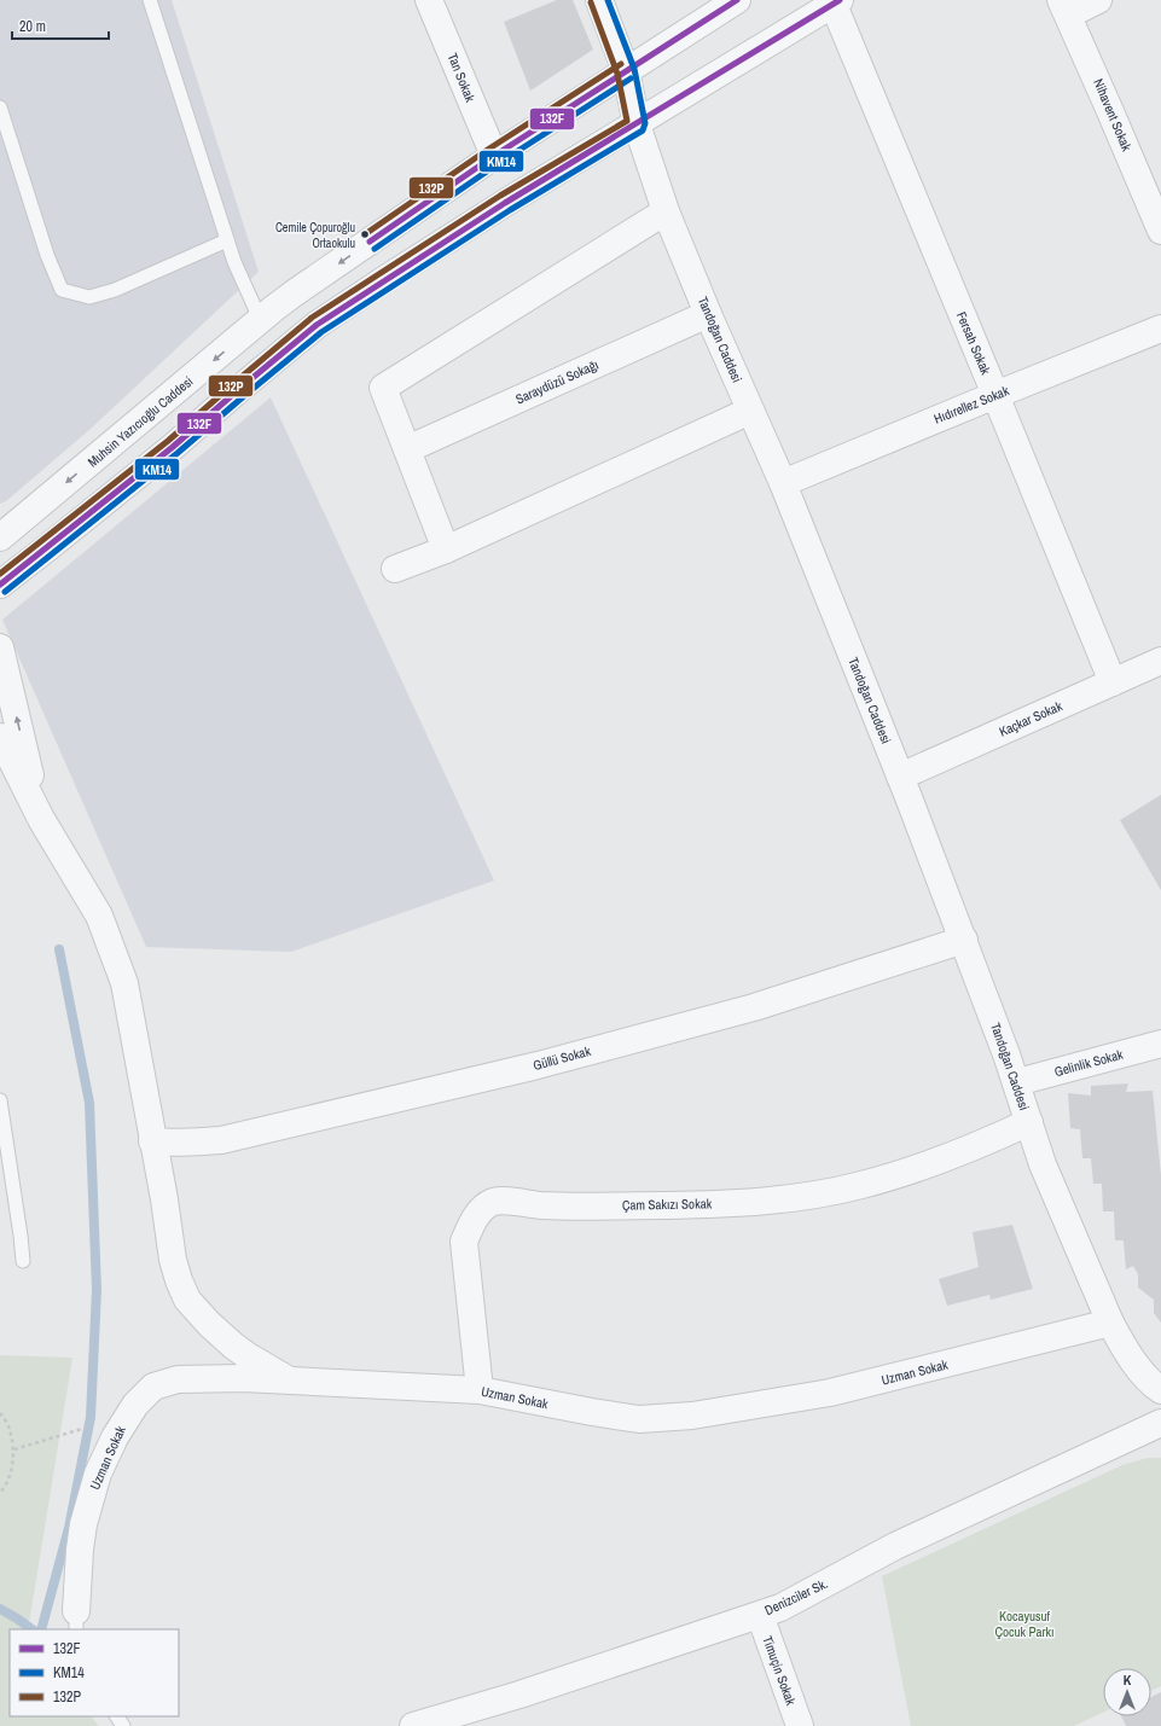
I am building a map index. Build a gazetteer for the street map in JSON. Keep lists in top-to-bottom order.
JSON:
{
  "streets": {
    "street": [
      "Tan Sokak",
      "Nihavent Sokak",
      "Tandoğan Caddesi",
      "Fersah Sokak",
      "Saraydüzü Sokağı",
      "Hıdırellez Sokak",
      "Muhsin Yazıcıoğlu Caddesi",
      "Kaçkar Sokak",
      "Güllü Sokak",
      "Gelinlik Sokak",
      "Çam Sakızı Sokak",
      "Uzman Sokak",
      "Denizciler Sk.",
      "Timuçin Sokak"
    ]
  },
  "crossings": [
    ["Tan Sokak", "Muhsin Yazıcıoğlu Caddesi"],
    ["Tandoğan Caddesi", "Saraydüzü Sokağı"],
    ["Tandoğan Caddesi", "Hıdırellez Sokak"],
    ["Tandoğan Caddesi", "Muhsin Yazıcıoğlu Caddesi"],
    ["Tandoğan Caddesi", "Kaçkar Sokak"],
    ["Tandoğan Caddesi", "Güllü Sokak"],
    ["Tandoğan Caddesi", "Gelinlik Sokak"],
    ["Tandoğan Caddesi", "Çam Sakızı Sokak"],
    ["Tandoğan Caddesi", "Uzman Sokak"],
    ["Fersah Sokak", "Hıdırellez Sokak"],
    ["Fersah Sokak", "Kaçkar Sokak"],
    ["Çam Sakızı Sokak", "Uzman Sokak"],
    ["Denizciler Sk.", "Timuçin Sokak"]
  ],
  "parks": ["Kocayusuf Çocuk Parkı"],
  "places": ["Cemile Çopuroğlu Ortaokulu"],
  "lines": ["transit line 132F", "transit line KM14", "transit line 132P"],
  "legend": ["132F", "KM14", "132P"],
  "scale_bar": "20 m",
  "north": "top"
}
